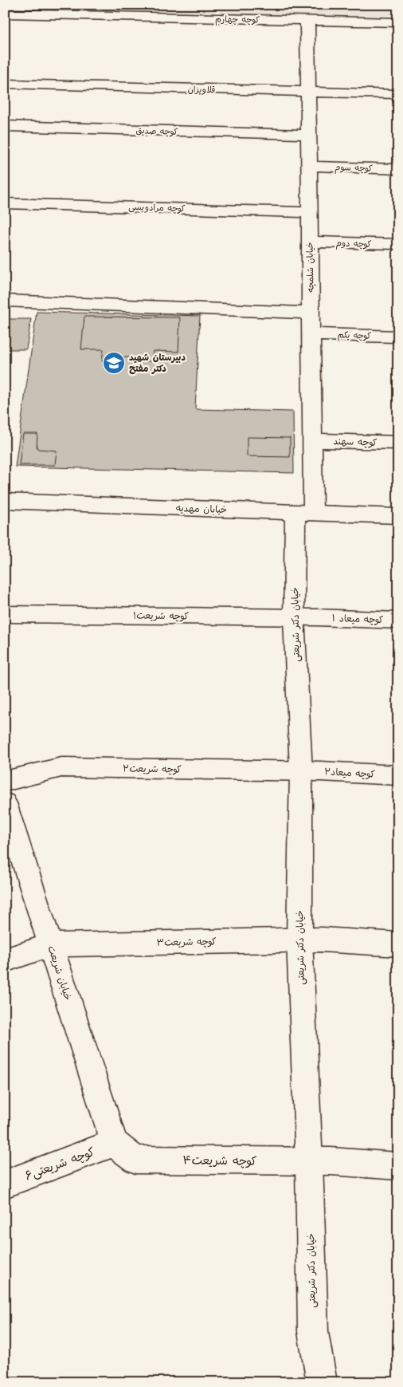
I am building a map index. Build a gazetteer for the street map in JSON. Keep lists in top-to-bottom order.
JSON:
{
  "streets": {
    "street": [
      "کوچه چهارم",
      "قلاویزان",
      "کوچه صدیق",
      "کوچه سوم",
      "کوچه مرادویسی",
      "کوچه دوم",
      "خیابان شلمچه",
      "کوچه یکم",
      "کوچه سهند",
      "خیابان مهدیه",
      "کوچه شریعت۱",
      "کوچه میعاد ۱",
      "خیابان دکتر شریعتی",
      "کوچه شریعت۲",
      "کوچه میعاد۲",
      "کوچه شریعت۳",
      "خیابان شریعت",
      "کوچه شریعت۴",
      "کوچه شریعتی۶"
    ]
  },
  "crossings": [
    ["کوچه چهارم", "خیابان شلمچه"],
    ["قلاویزان", "خیابان شلمچه"],
    ["کوچه صدیق", "خیابان شلمچه"],
    ["کوچه سوم", "خیابان شلمچه"],
    ["کوچه مرادویسی", "خیابان شلمچه"],
    ["کوچه دوم", "خیابان شلمچه"],
    ["خیابان شلمچه", "کوچه یکم"],
    ["خیابان شلمچه", "کوچه سهند"],
    ["خیابان شلمچه", "خیابان مهدیه"],
    ["خیابان شلمچه", "خیابان دکتر شریعتی"],
    ["خیابان مهدیه", "خیابان دکتر شریعتی"],
    ["کوچه شریعت۱", "کوچه میعاد ۱"],
    ["کوچه شریعت۱", "خیابان دکتر شریعتی"],
    ["خیابان دکتر شریعتی", "کوچه شریعت۲"],
    ["خیابان دکتر شریعتی", "کوچه میعاد۲"],
    ["خیابان دکتر شریعتی", "کوچه شریعت۳"],
    ["خیابان دکتر شریعتی", "کوچه شریعت۴"],
    ["کوچه شریعت۲", "کوچه میعاد۲"],
    ["کوچه شریعت۳", "خیابان شریعت"],
    ["خیابان شریعت", "کوچه شریعت۴"],
    ["خیابان شریعت", "کوچه شریعتی۶"],
    ["کوچه شریعت۴", "کوچه شریعتی۶"]
  ],
  "places": {
    "school or university": ["دبیرستان شهید دکتر مفتح"]
  }
}
